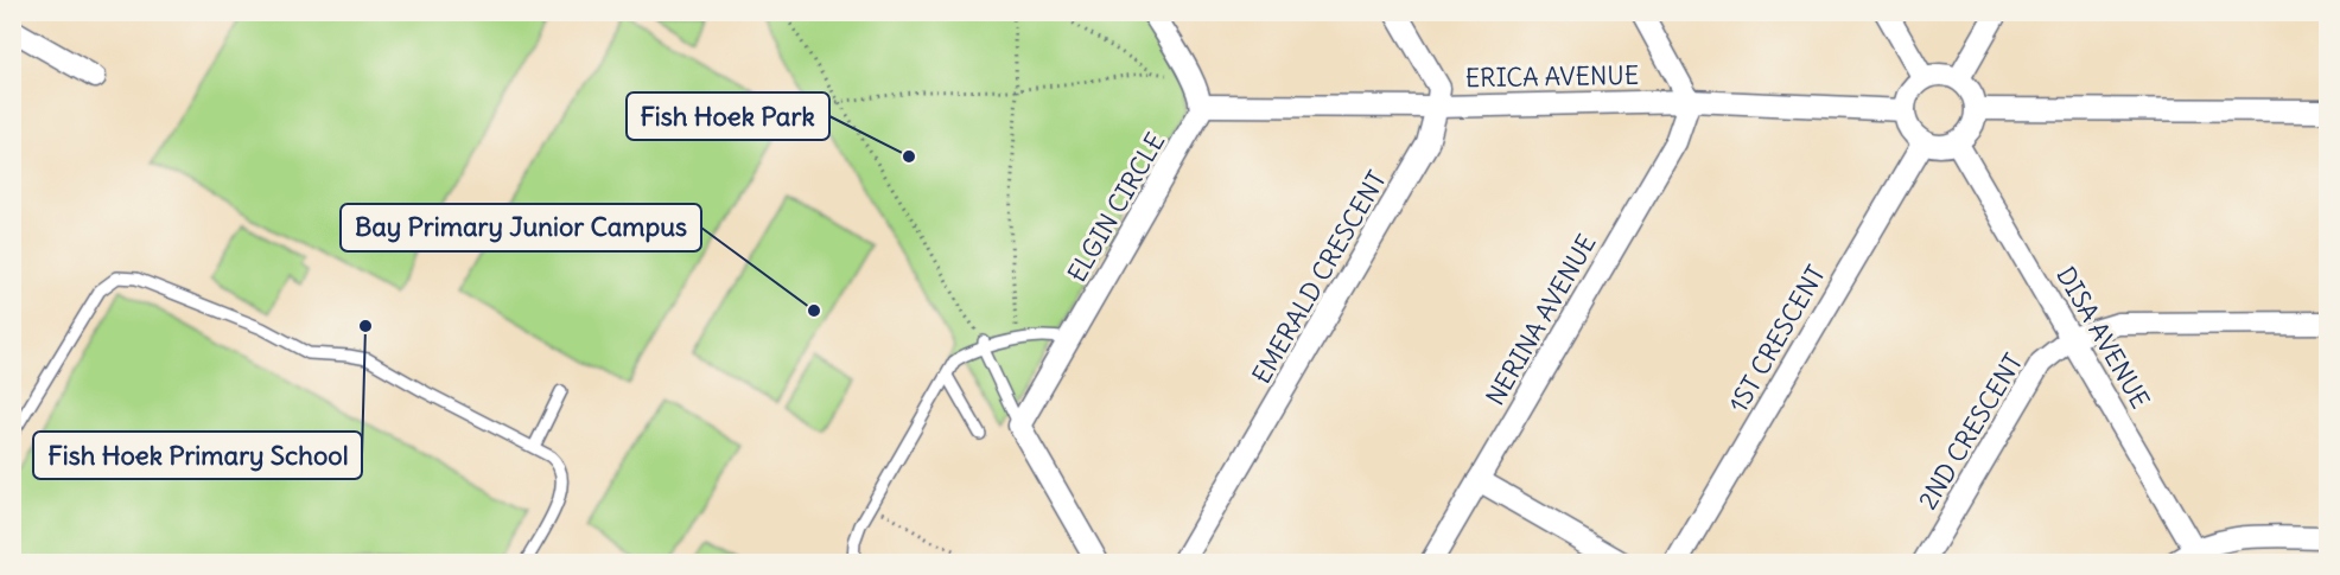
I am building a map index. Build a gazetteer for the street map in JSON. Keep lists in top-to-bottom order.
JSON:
{
  "streets": {
    "street": [
      "ERICA AVENUE",
      "ELGIN CIRCLE",
      "EMERALD CRESCENT",
      "NERINA AVENUE",
      "DISA AVENUE",
      "1ST CRESCENT",
      "2ND CRESCENT"
    ]
  },
  "crossings": [
    ["ERICA AVENUE", "ELGIN CIRCLE"],
    ["ERICA AVENUE", "EMERALD CRESCENT"],
    ["ERICA AVENUE", "NERINA AVENUE"],
    ["ERICA AVENUE", "DISA AVENUE"],
    ["ERICA AVENUE", "1ST CRESCENT"],
    ["DISA AVENUE", "1ST CRESCENT"],
    ["DISA AVENUE", "2ND CRESCENT"]
  ],
  "places": ["Fish Hoek Park", "Bay Primary Junior Campus", "Fish Hoek Primary School"]
}
